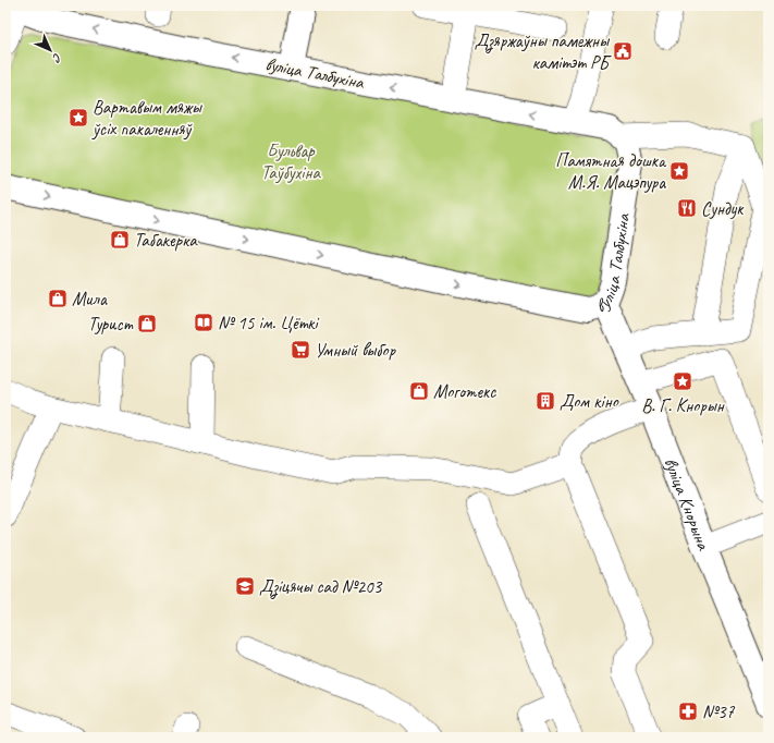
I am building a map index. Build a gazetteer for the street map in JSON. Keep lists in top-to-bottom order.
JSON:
{
  "streets": {
    "main road": ["вуліца Талбухіна", "вуліца Кнорына"]
  },
  "crossings": [
    ["вуліца Талбухіна", "вуліца Кнорына"]
  ],
  "parks": ["Бульвар Таўбухіна"],
  "places": {
    "public building": ["Дзяржаўны памежны камітэт РБ"],
    "place": ["Вартавым мяжы ўсіх пакаленняў", "Памятная дошка М.Я. Мацэпура", "В. Г. Кнорын"],
    "restaurant": ["Сундук"],
    "shop": [
      "Табакерка",
      "Мила",
      "Турист",
      "Моготекс"
    ],
    "library": ["№ 15 ім. Цёткі"],
    "supermarket": ["Умный выбор"],
    "building": ["Дом кіно"],
    "school or university": ["Дзіцячы сад №203"],
    "pharmacy": ["№37"]
  },
  "north": "bottom right"
}
